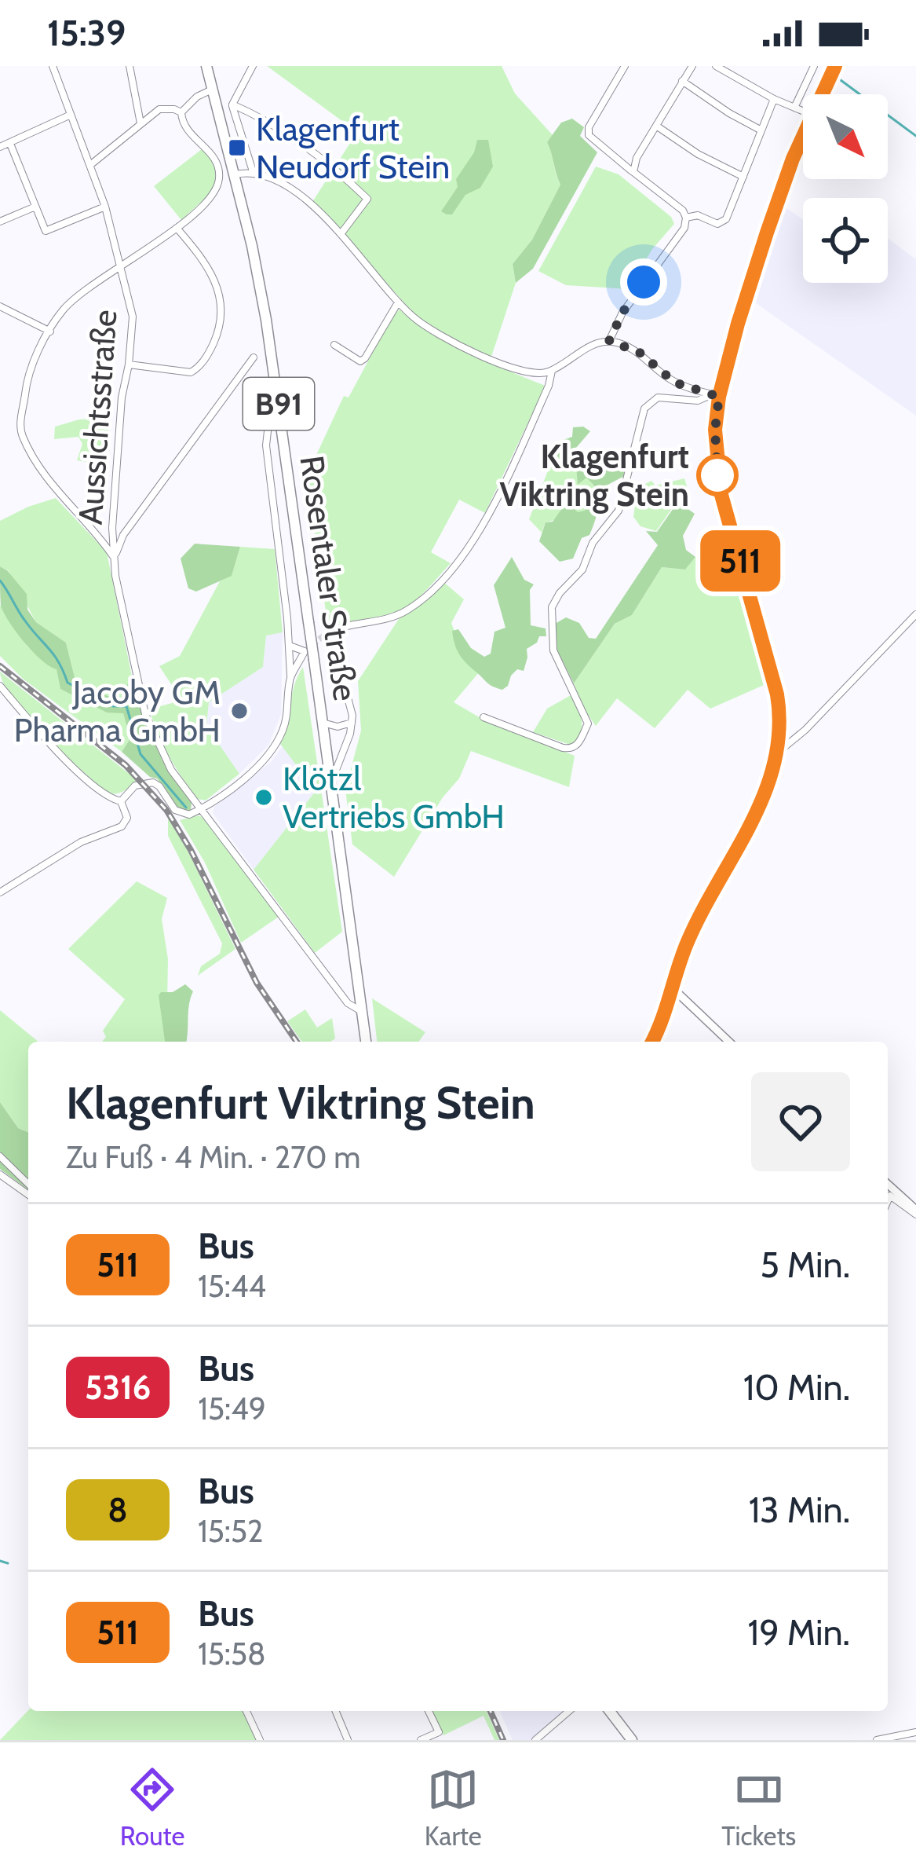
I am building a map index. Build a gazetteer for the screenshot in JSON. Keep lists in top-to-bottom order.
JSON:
{
  "streets": {
    "main road": ["B91", "Rosentaler Straße"],
    "street": ["Aussichtsstraße"]
  },
  "crossings": [
    ["Aussichtsstraße", "Rosentaler Straße"]
  ],
  "places": {
    "transit": ["Klagenfurt Neudorf Stein"],
    "other": ["Klagenfurt Viktring Stein", "Jacoby GM Pharma GmbH", "Klötzl Vertriebs GmbH"]
  },
  "lines": ["bus line 511"],
  "north": "bottom right",
  "page": {
    "status": "15:39",
    "on_map": "511",
    "heading": ["Klagenfurt Viktring Stein", "Zu Fuß · 4 Min. · 270 m"],
    "list": [
      {
        "mark": "511",
        "name": "Bus",
        "note": "15:44",
        "value": "5 Min."
      },
      {
        "mark": "5316",
        "name": "Bus",
        "note": "15:49",
        "value": "10 Min."
      },
      {
        "mark": "8",
        "name": "Bus",
        "note": "15:52",
        "value": "13 Min."
      },
      {
        "mark": "511",
        "name": "Bus",
        "note": "15:58",
        "value": "19 Min."
      }
    ],
    "tabs": ["Route", "Karte", "Tickets"]
  }
}
